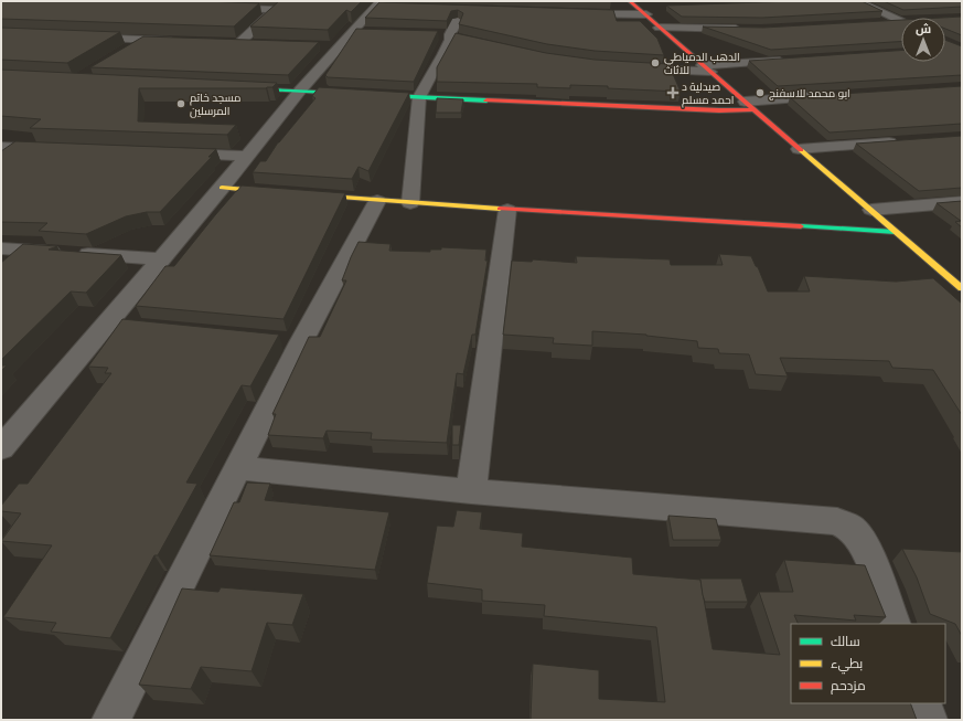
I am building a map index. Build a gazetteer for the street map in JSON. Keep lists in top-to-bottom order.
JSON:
{
  "places": {
    "other": ["الدهب الدمياطي للاثاث", "ابو محمد للاسفنج", "مسجد خاتم المرسلين"],
    "health": ["صيدلية د احمد مسلم"]
  },
  "legend": ["سالك", "بطيء", "مزدحم"],
  "north": "top"
}
